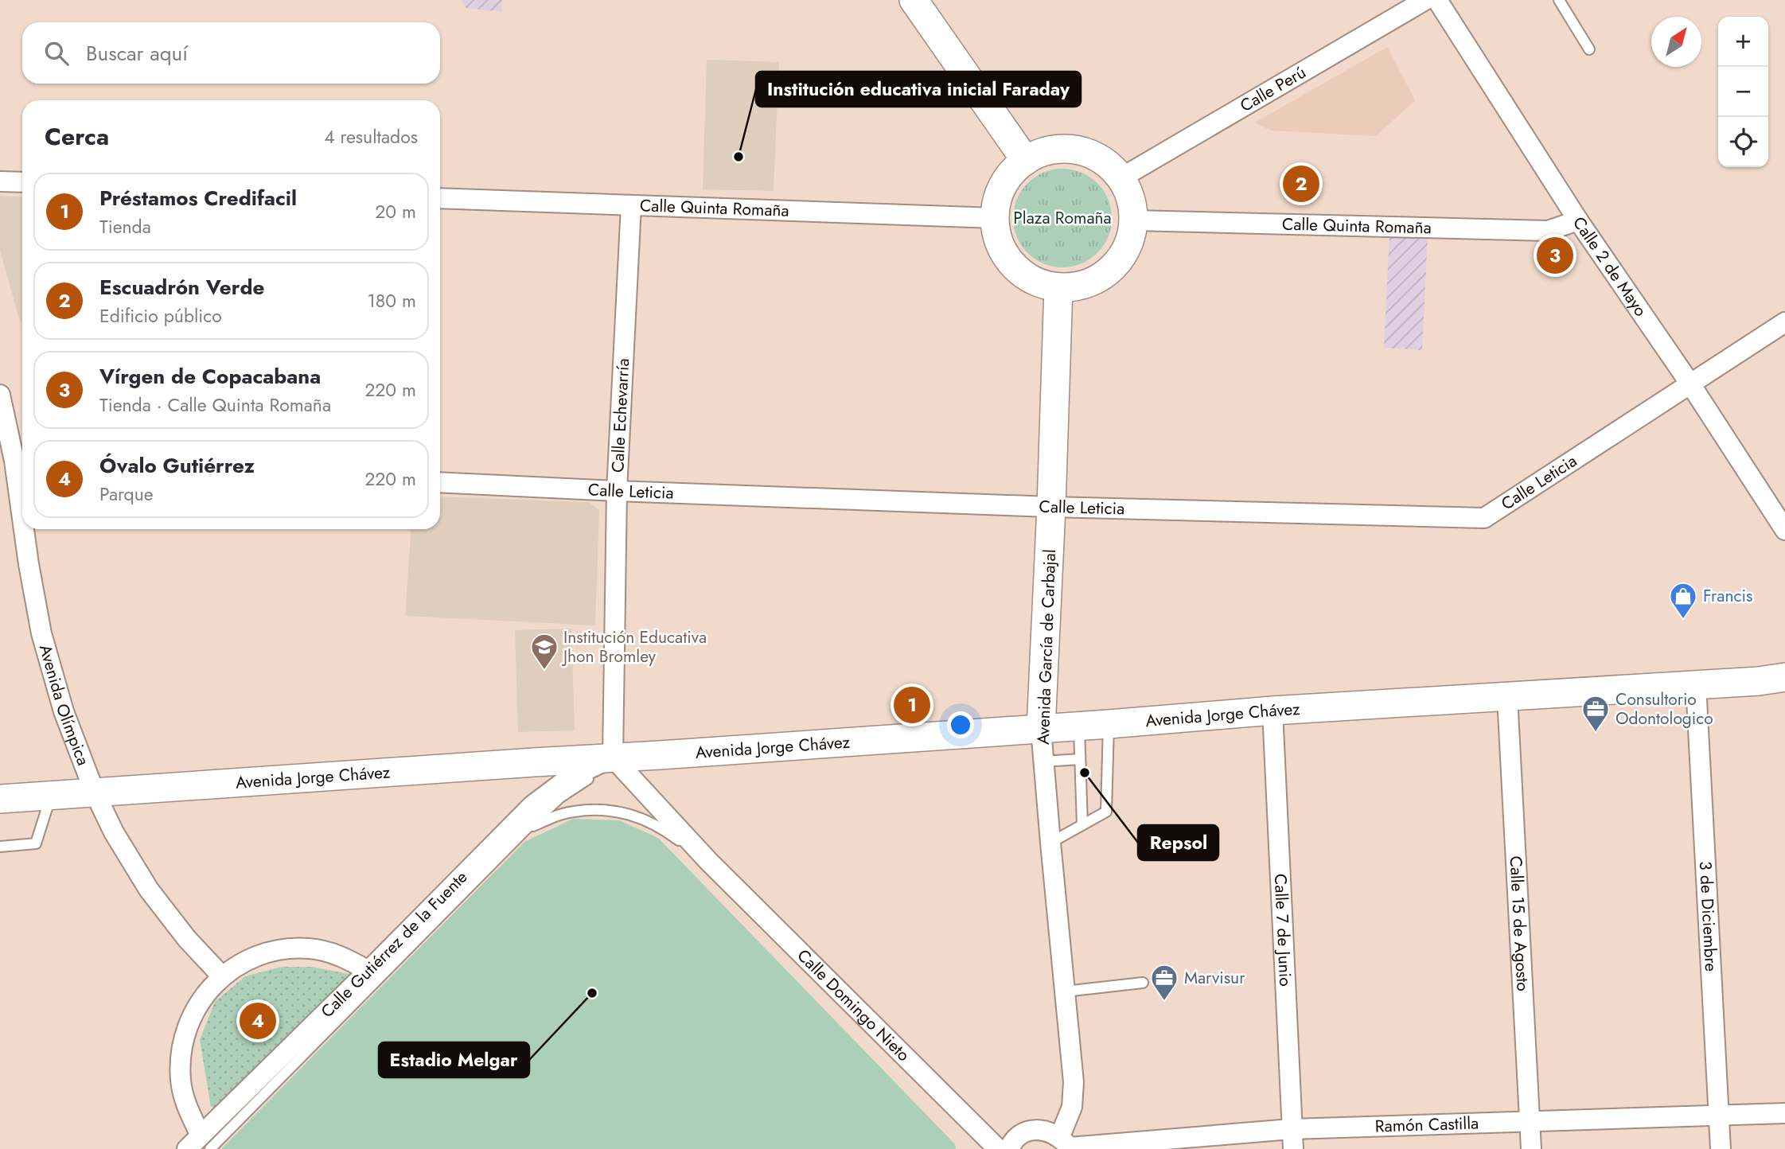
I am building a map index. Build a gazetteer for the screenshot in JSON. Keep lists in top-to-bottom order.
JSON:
{
  "streets": {
    "main road": ["Avenida García de Carbajal", "Avenida Jorge Chávez"],
    "street": [
      "Calle Perú",
      "Calle Quinta Romaña",
      "Calle 2 de Mayo",
      "Calle Echevarría",
      "Calle Leticia",
      "Avenida Olímpica",
      "3 de Diciembre",
      "Calle 15 de Agosto",
      "Calle 7 de Junio",
      "Calle Gutiérrez de la Fuente",
      "Calle Domingo Nieto",
      "Ramón Castilla"
    ]
  },
  "crossings": [
    ["Calle Perú", "Calle Quinta Romaña"],
    ["Calle Perú", "Avenida García de Carbajal"],
    ["Calle Quinta Romaña", "Calle 2 de Mayo"],
    ["Calle Quinta Romaña", "Calle Echevarría"],
    ["Calle Quinta Romaña", "Avenida García de Carbajal"],
    ["Calle 2 de Mayo", "Calle Leticia"],
    ["Calle Echevarría", "Calle Leticia"],
    ["Calle Echevarría", "Avenida Jorge Chávez"],
    ["Calle Echevarría", "Calle Gutiérrez de la Fuente"],
    ["Calle Echevarría", "Calle Domingo Nieto"],
    ["Calle Leticia", "Avenida García de Carbajal"],
    ["Avenida García de Carbajal", "Avenida Jorge Chávez"],
    ["Avenida García de Carbajal", "Ramón Castilla"],
    ["Avenida Olímpica", "Avenida Jorge Chávez"],
    ["Avenida Jorge Chávez", "3 de Diciembre"],
    ["Avenida Jorge Chávez", "Calle 15 de Agosto"],
    ["Avenida Jorge Chávez", "Calle 7 de Junio"],
    ["Avenida Jorge Chávez", "Calle Gutiérrez de la Fuente"],
    ["Avenida Jorge Chávez", "Calle Domingo Nieto"],
    ["3 de Diciembre", "Ramón Castilla"],
    ["Calle 15 de Agosto", "Ramón Castilla"],
    ["Calle 7 de Junio", "Ramón Castilla"],
    ["Calle Gutiérrez de la Fuente", "Calle Domingo Nieto"]
  ],
  "parks": ["Plaza Romaña"],
  "places": {
    "other": ["Institución educativa inicial Faraday", "Repsol", "Estadio Melgar"],
    "shop": ["Francis"],
    "school or university": ["Institución Educativa Jhon Bromley"],
    "office": ["Consultorio Odontologico", "Marvisur"]
  },
  "north": "top right",
  "page": {
    "map_buttons": ["+", "−"],
    "search": "Buscar aquí",
    "heading": ["Cerca", "4 resultados"],
    "pins": [
      "2",
      "3",
      "1",
      "4"
    ],
    "list": [
      {
        "mark": "1",
        "name": "Préstamos Credifacil",
        "note": "Tienda",
        "value": "20 m"
      },
      {
        "mark": "2",
        "name": "Escuadrón Verde",
        "note": "Edificio público",
        "value": "180 m"
      },
      {
        "mark": "3",
        "name": "Vírgen de Copacabana",
        "note": "Tienda · Calle Quinta Romaña",
        "value": "220 m"
      },
      {
        "mark": "4",
        "name": "Óvalo Gutiérrez",
        "note": "Parque",
        "value": "220 m"
      }
    ]
  }
}
